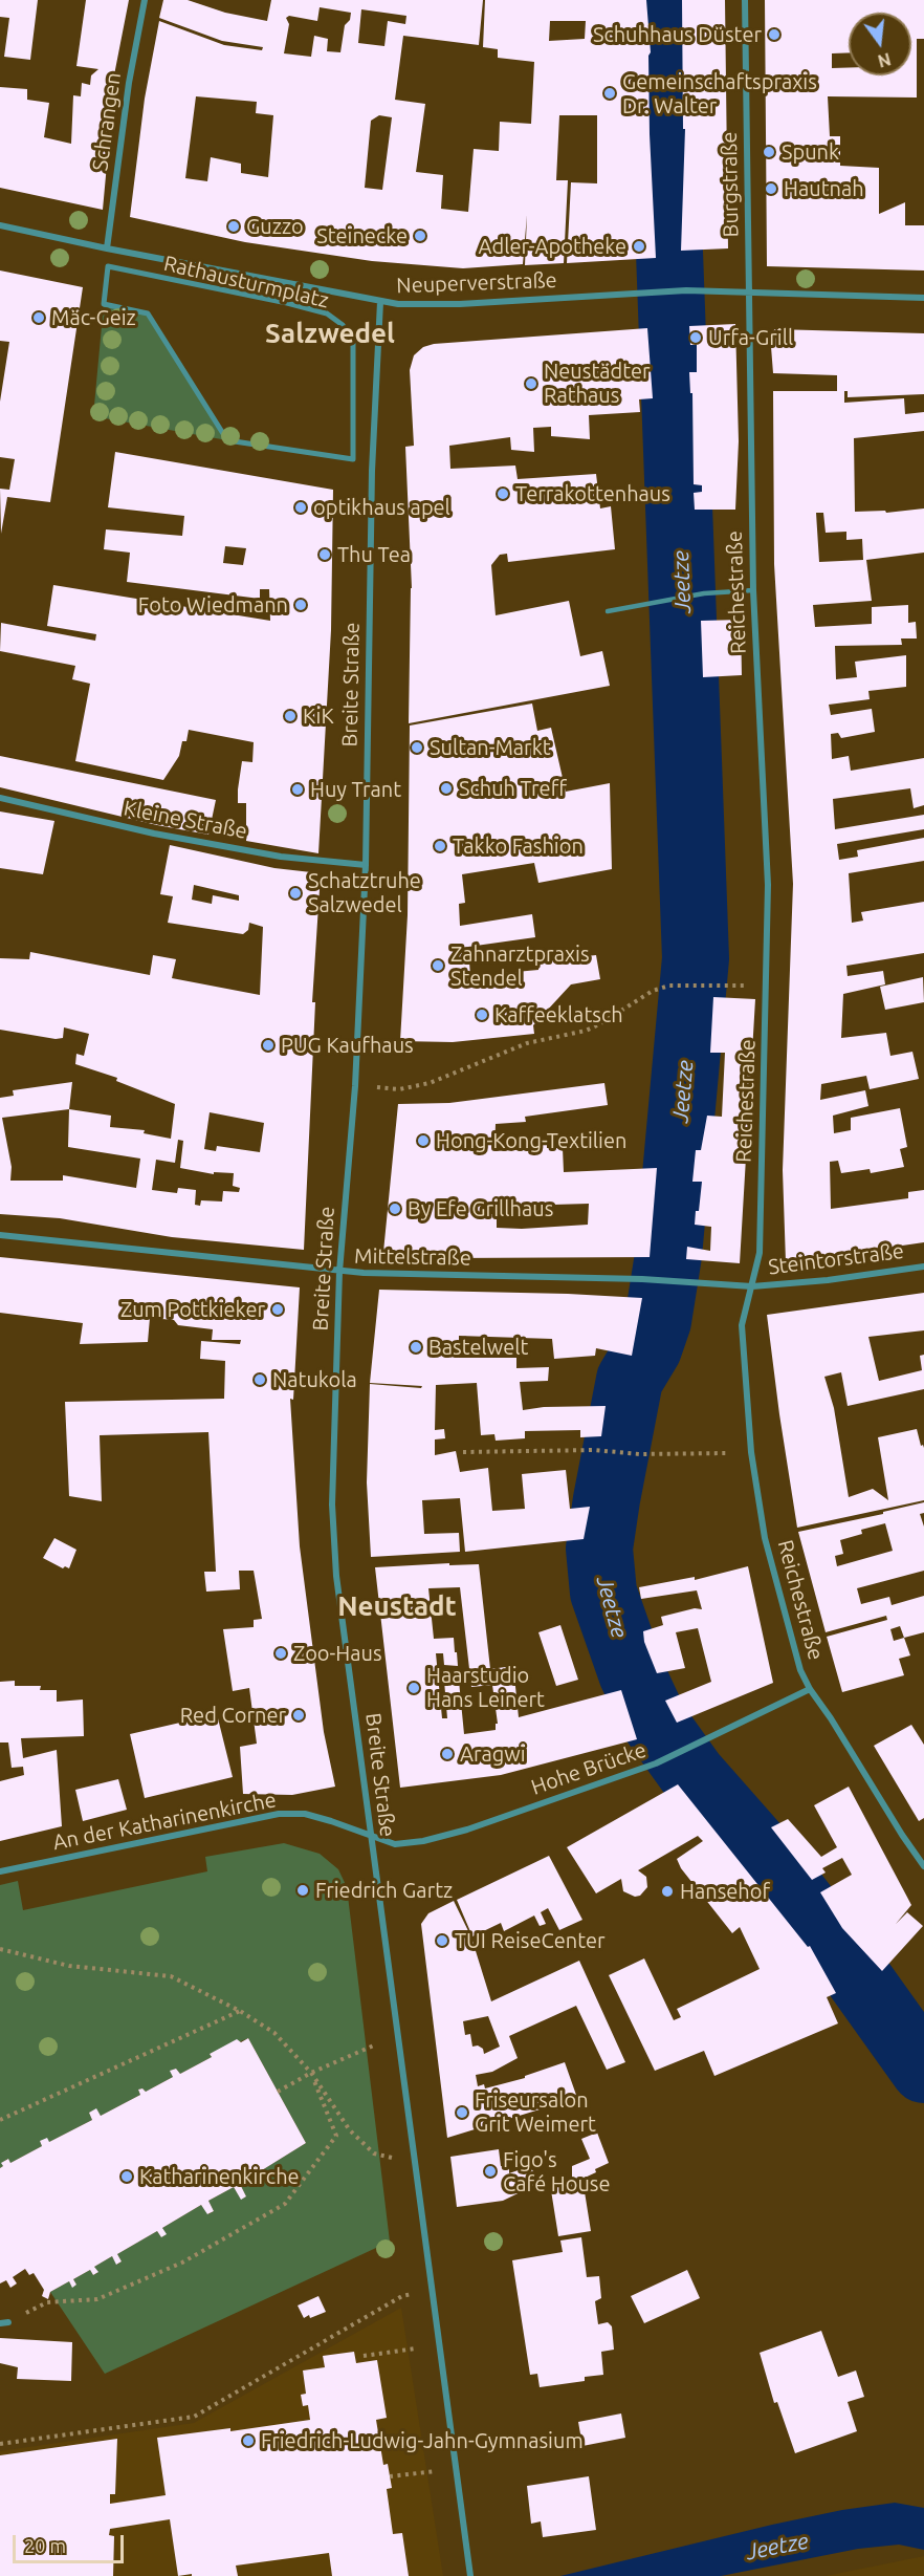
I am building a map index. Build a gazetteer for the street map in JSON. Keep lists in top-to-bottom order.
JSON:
{
  "streets": {
    "street": [
      "Schrangen",
      "Burgstraße",
      "Rathausturmplatz",
      "Neuperverstraße",
      "Reichestraße",
      "Breite Straße",
      "Kleine Straße",
      "Mittelstraße",
      "Steintorstraße",
      "Hohe Brücke",
      "An der Katharinenkirche"
    ]
  },
  "crossings": [
    ["Schrangen", "Neuperverstraße"],
    ["Burgstraße", "Neuperverstraße"],
    ["Burgstraße", "Reichestraße"],
    ["Neuperverstraße", "Reichestraße"],
    ["Neuperverstraße", "Breite Straße"],
    ["Reichestraße", "Mittelstraße"],
    ["Reichestraße", "Steintorstraße"],
    ["Reichestraße", "Hohe Brücke"],
    ["Breite Straße", "Kleine Straße"],
    ["Breite Straße", "Mittelstraße"],
    ["Breite Straße", "Hohe Brücke"],
    ["Breite Straße", "An der Katharinenkirche"],
    ["Mittelstraße", "Steintorstraße"],
    ["Hohe Brücke", "An der Katharinenkirche"]
  ],
  "districts": ["Salzwedel", "Neustadt"],
  "water": ["Jeetze"],
  "places": [
    "Schuhhaus Düster",
    "Gemeinschaftspraxis Dr. Walter",
    "Spunk",
    "Hautnah",
    "Guzzo",
    "Steinecke",
    "Adler-Apotheke",
    "Mäc-Geiz",
    "Urfa-Grill",
    "Neustädter Rathaus",
    "Terrakottenhaus",
    "optikhaus apel",
    "Thu Tea",
    "Foto Wiedmann",
    "KiK",
    "Sultan-Markt",
    "Schuh Treff",
    "Huy Trant",
    "Takko Fashion",
    "Schatztruhe Salzwedel",
    "Zahnarztpraxis Stendel",
    "Kaffeeklatsch",
    "PUG Kaufhaus",
    "Hong-Kong-Textilien",
    "By Efe Grillhaus",
    "Zum Pottkieker",
    "Bastelwelt",
    "Natukola",
    "Zoo-Haus",
    "Haarstudio Hans Leinert",
    "Red Corner",
    "Aragwi",
    "Friedrich Gartz",
    "Hansehof",
    "TUI ReiseCenter",
    "Friseursalon Grit Weimert",
    "Figo's Café House",
    "Katharinenkirche",
    "Friedrich-Ludwig-Jahn-Gymnasium"
  ],
  "scale_bar": "20 m",
  "north": "bottom"
}
